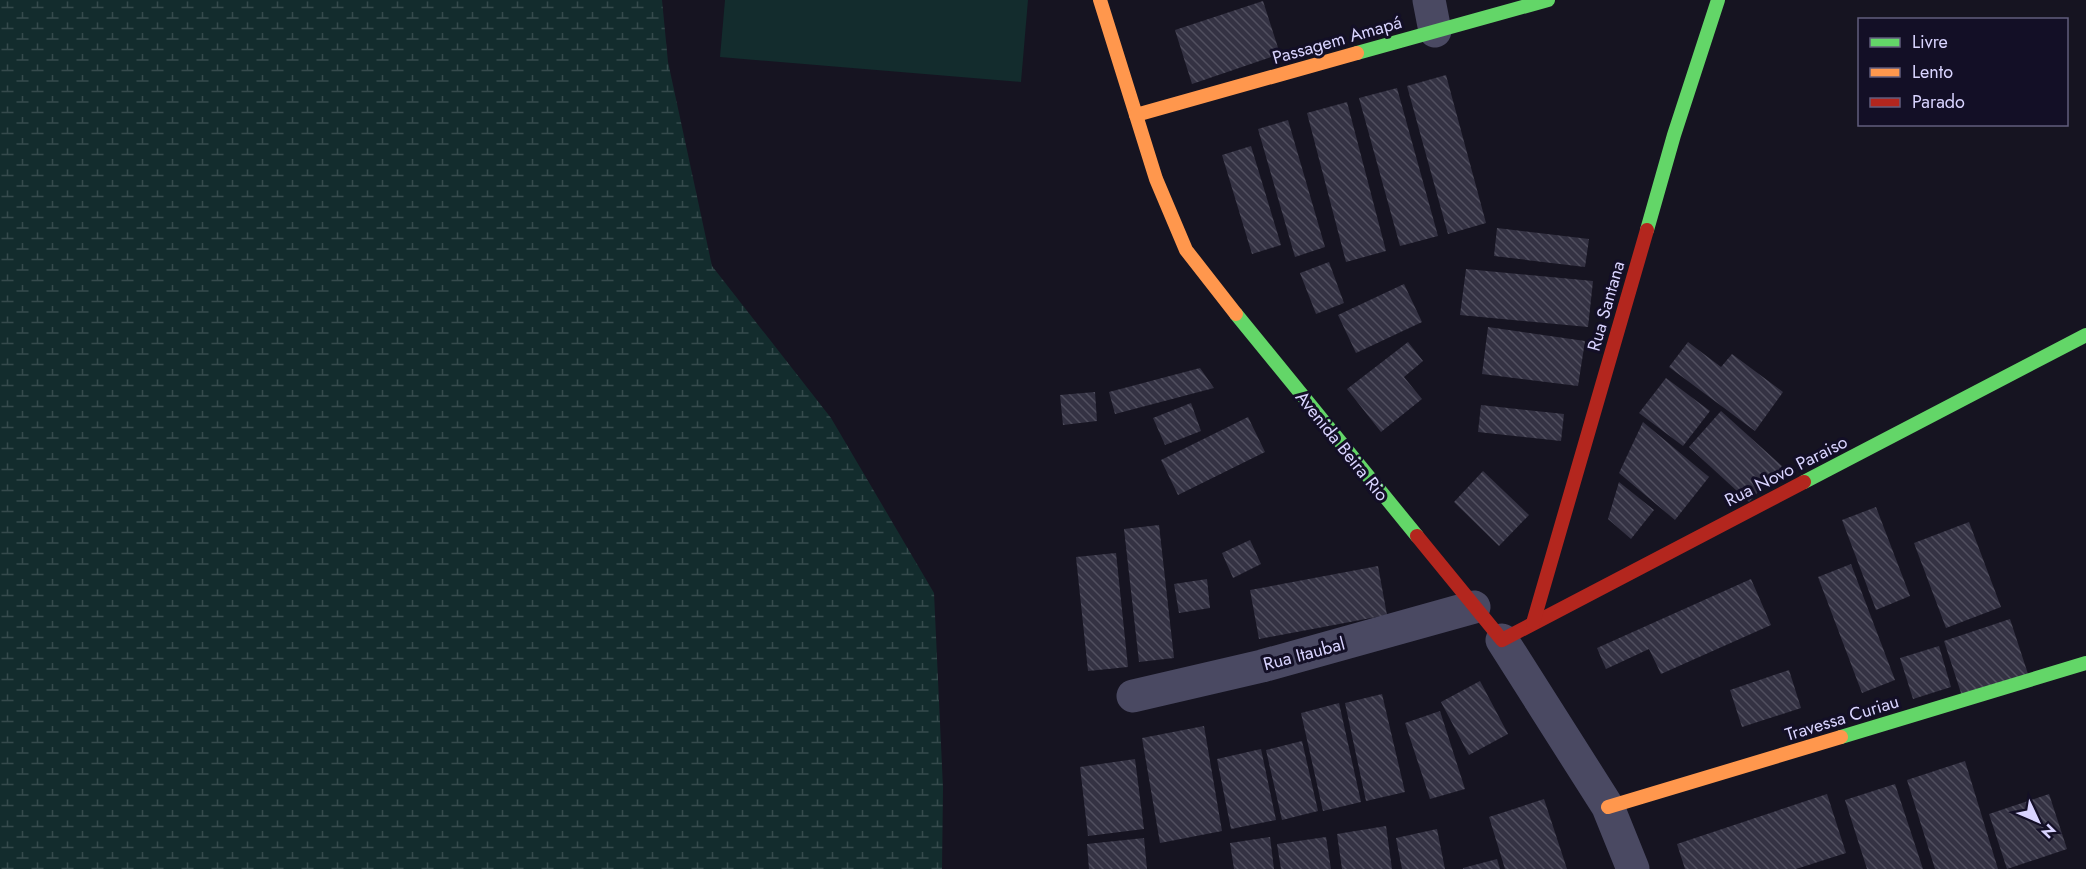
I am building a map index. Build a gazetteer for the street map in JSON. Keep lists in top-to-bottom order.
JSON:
{
  "streets": {
    "street": [
      "Passagem Amapá",
      "Rua Santana",
      "Avenida Beira Rio",
      "Rua Novo Paraiso",
      "Rua Itaubal",
      "Travessa Curiau"
    ]
  },
  "crossings": [
    ["Passagem Amapá", "Avenida Beira Rio"],
    ["Rua Santana", "Rua Novo Paraiso"],
    ["Avenida Beira Rio", "Rua Novo Paraiso"],
    ["Avenida Beira Rio", "Rua Itaubal"],
    ["Avenida Beira Rio", "Travessa Curiau"]
  ],
  "legend": ["Livre", "Lento", "Parado"],
  "north": "bottom right"
}
